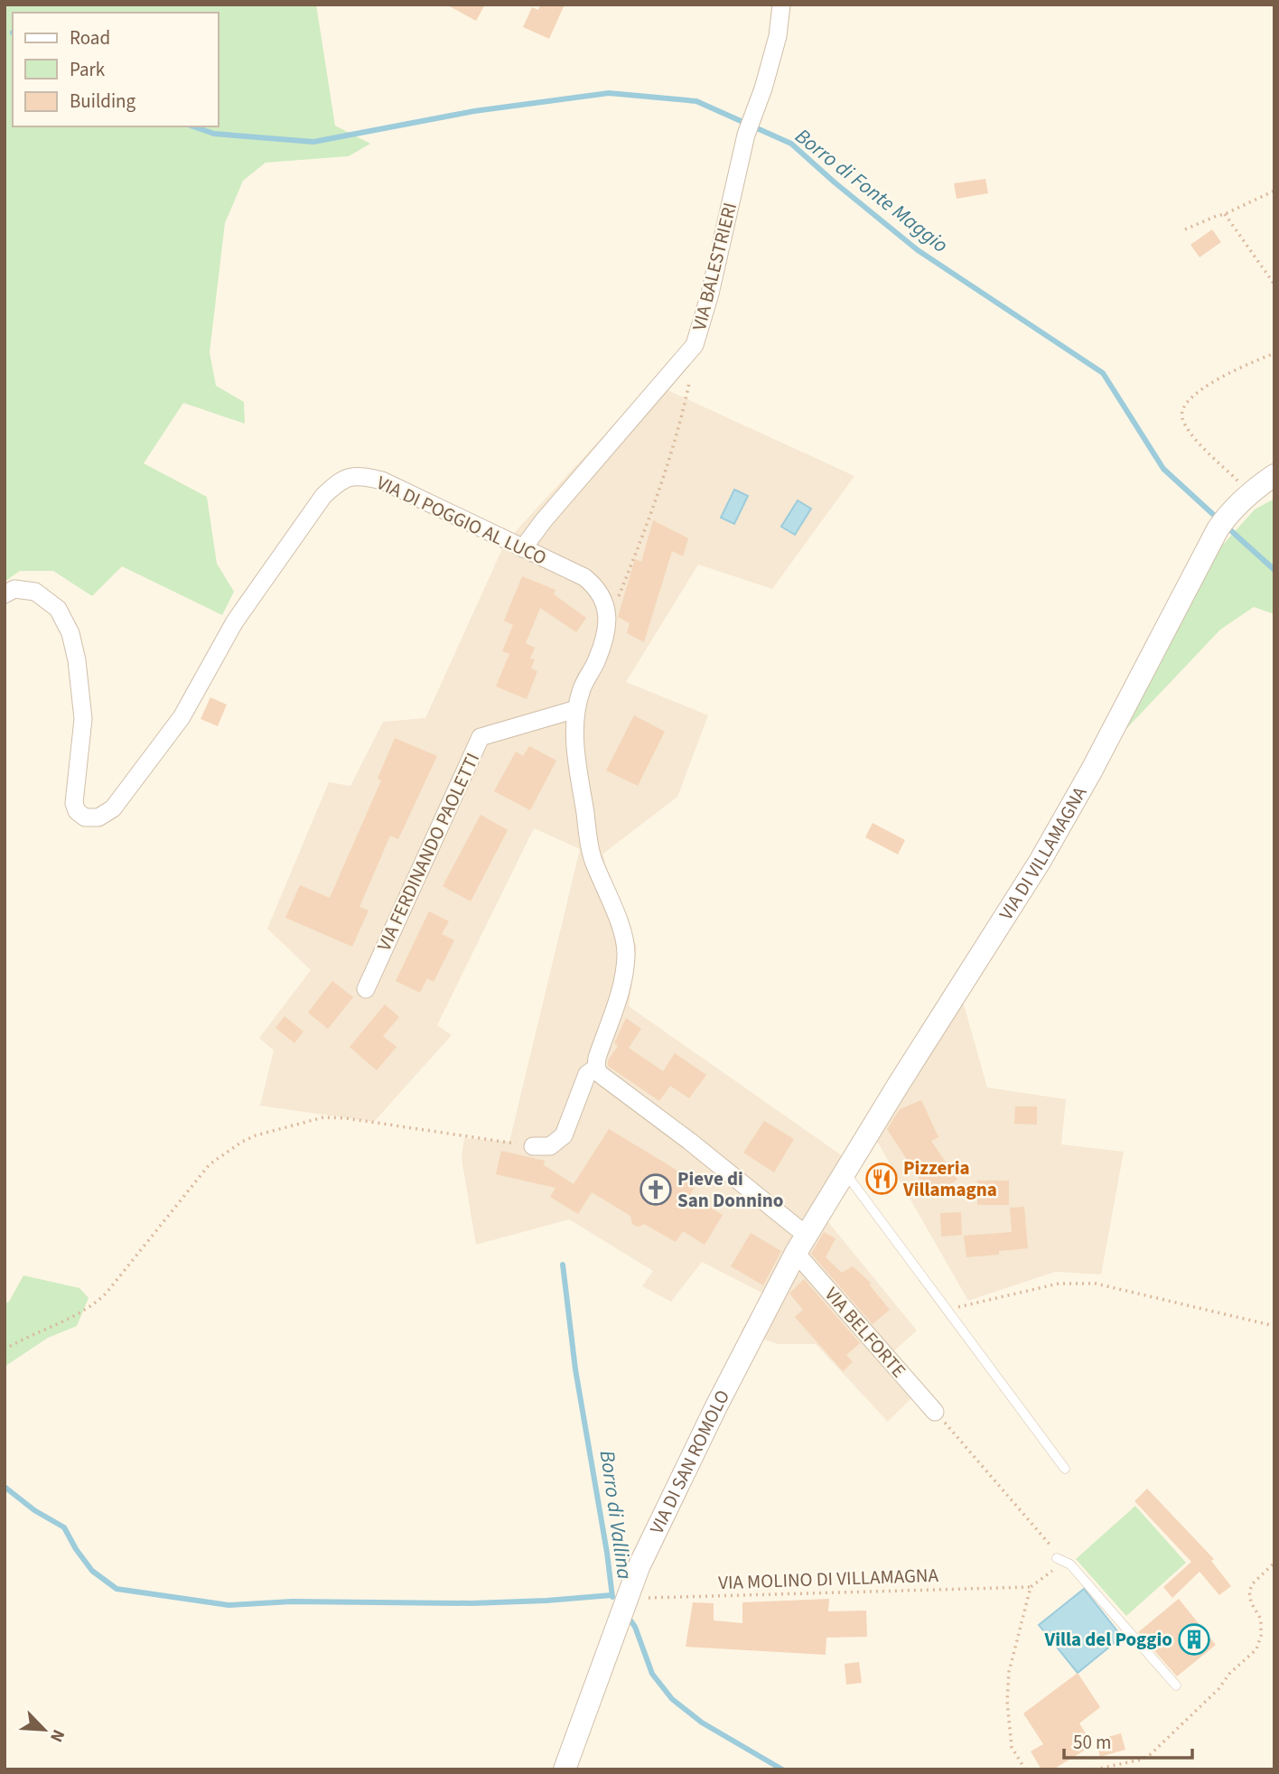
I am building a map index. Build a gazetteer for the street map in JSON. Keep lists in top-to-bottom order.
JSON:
{
  "streets": {
    "street": [
      "VIA BALESTRIERI",
      "VIA DI POGGIO AL LUCO",
      "VIA FERDINANDO PAOLETTI",
      "VIA DI VILLAMAGNA",
      "VIA BELFORTE",
      "VIA DI SAN ROMOLO"
    ],
    "path": ["VIA MOLINO DI VILLAMAGNA"]
  },
  "crossings": [
    ["VIA BALESTRIERI", "VIA DI POGGIO AL LUCO"],
    ["VIA DI VILLAMAGNA", "VIA BELFORTE"],
    ["VIA DI VILLAMAGNA", "VIA DI SAN ROMOLO"],
    ["VIA BELFORTE", "VIA DI SAN ROMOLO"],
    ["VIA DI SAN ROMOLO", "VIA MOLINO DI VILLAMAGNA"]
  ],
  "water": ["Borro di Fonte Maggio", "Borro di Vallina"],
  "places": {
    "restaurant": ["Pizzeria Villamagna"],
    "church": ["Pieve di San Donnino"],
    "building": ["Villa del Poggio"]
  },
  "legend": ["Road", "Park", "Building"],
  "scale_bar": "50 m",
  "north": "bottom right"
}
